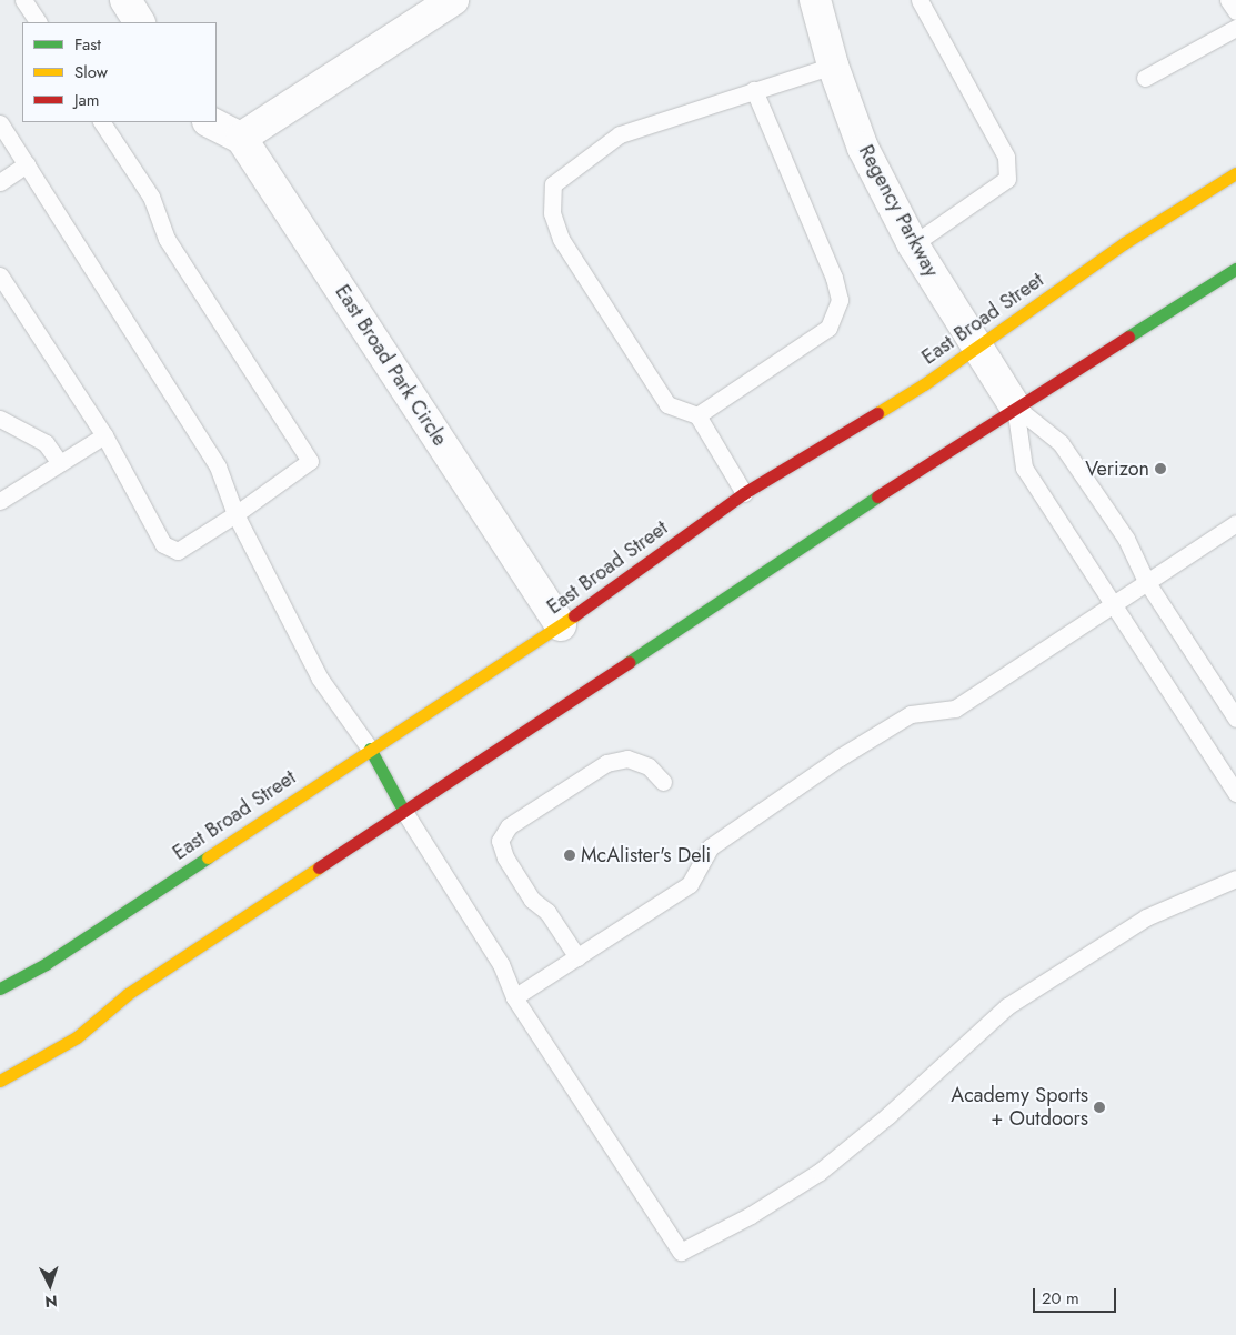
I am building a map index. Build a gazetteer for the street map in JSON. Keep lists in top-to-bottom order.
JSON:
{
  "streets": {
    "main road": ["East Broad Street"],
    "street": ["Regency Parkway", "East Broad Park Circle"]
  },
  "crossings": [
    ["Regency Parkway", "East Broad Street"],
    ["East Broad Street", "East Broad Park Circle"]
  ],
  "places": ["Verizon", "McAlister's Deli", "Academy Sports + Outdoors"],
  "legend": ["Fast", "Slow", "Jam"],
  "scale_bar": "20 m",
  "north": "bottom"
}
